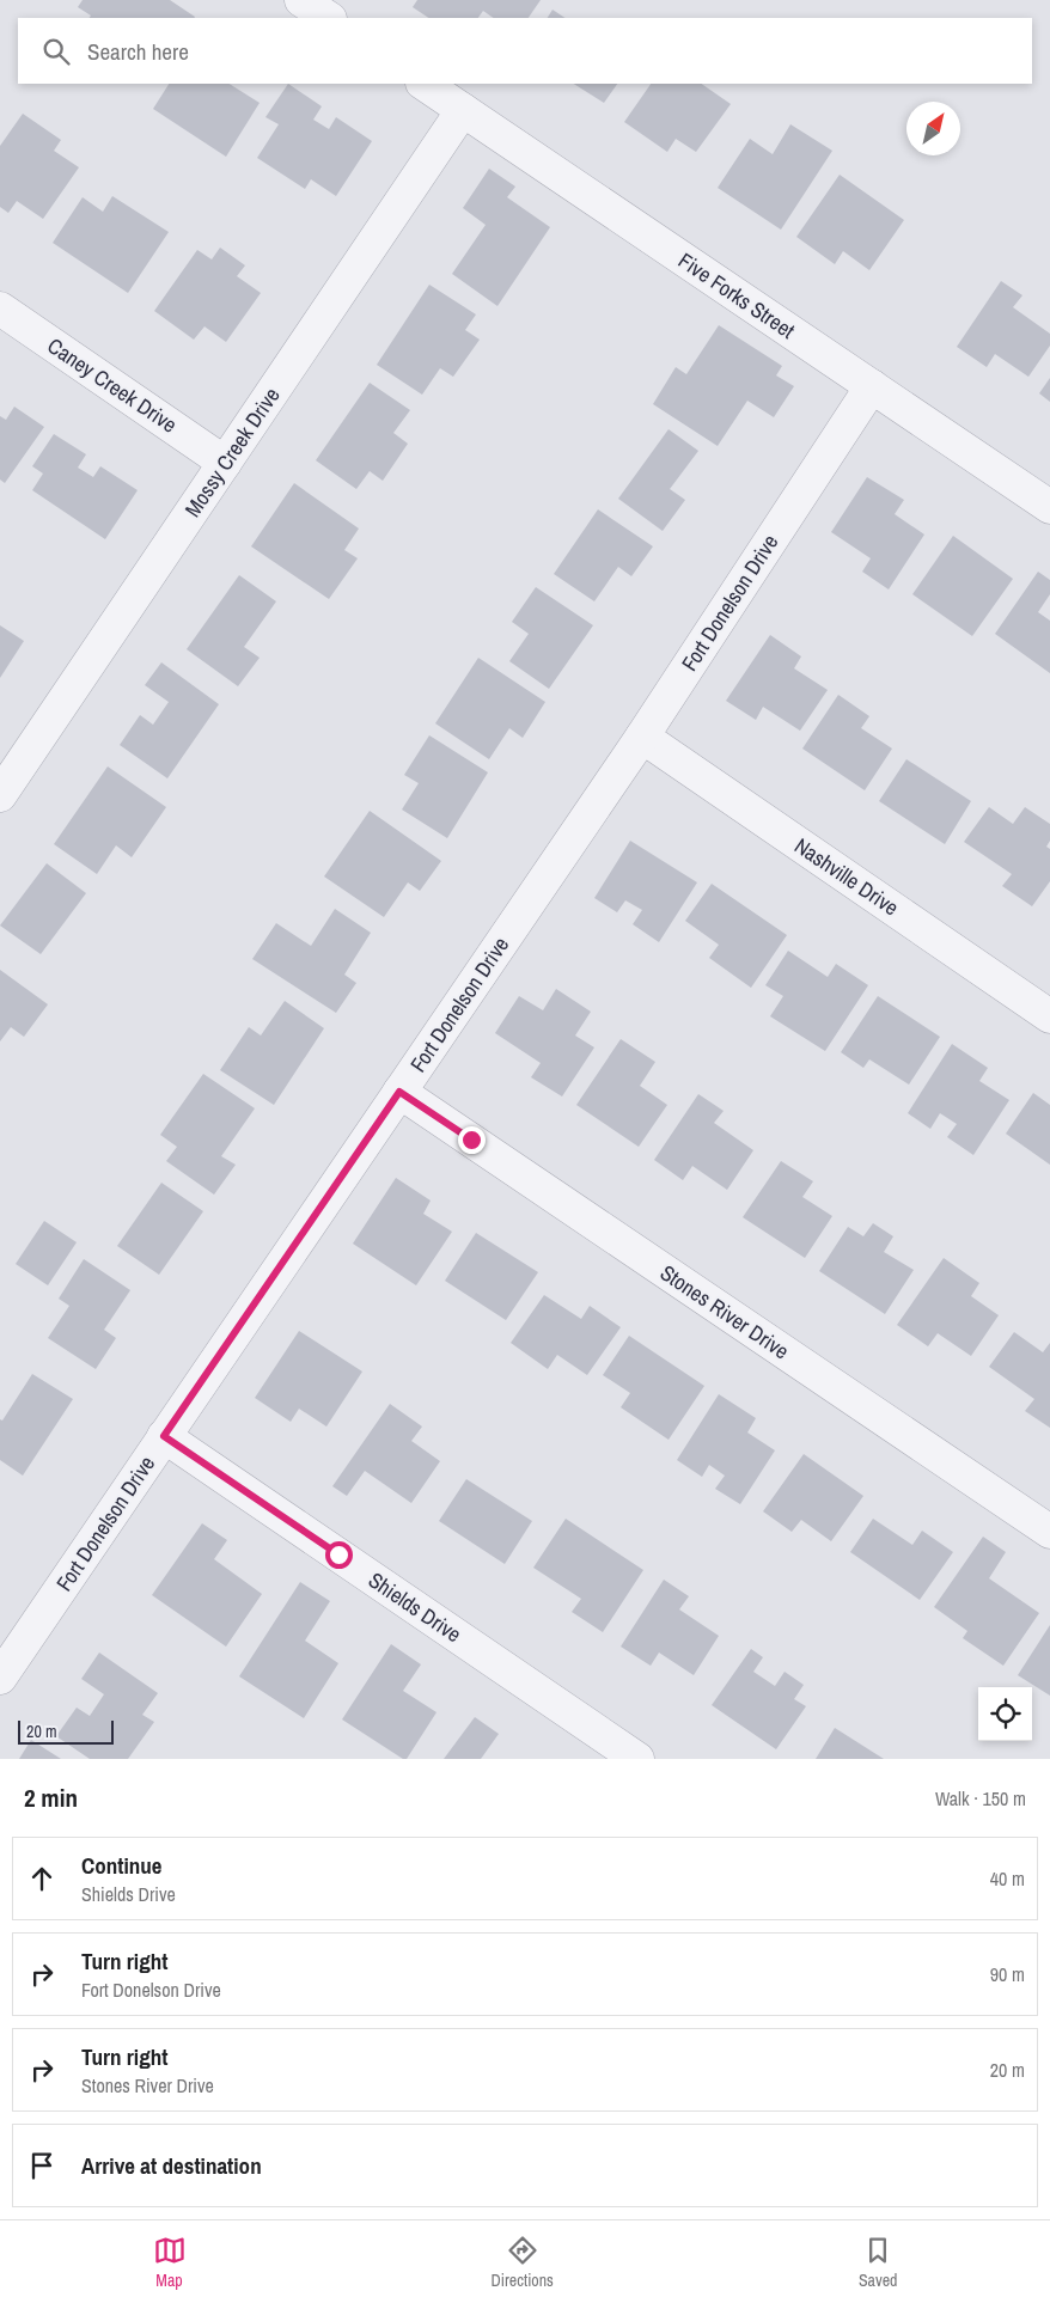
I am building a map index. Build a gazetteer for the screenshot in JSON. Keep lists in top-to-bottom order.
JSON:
{
  "streets": {
    "street": [
      "Five Forks Street",
      "Caney Creek Drive",
      "Mossy Creek Drive",
      "Fort Donelson Drive",
      "Nashville Drive",
      "Stones River Drive",
      "Shields Drive"
    ]
  },
  "crossings": [
    ["Five Forks Street", "Mossy Creek Drive"],
    ["Five Forks Street", "Fort Donelson Drive"],
    ["Caney Creek Drive", "Mossy Creek Drive"],
    ["Fort Donelson Drive", "Nashville Drive"],
    ["Fort Donelson Drive", "Stones River Drive"],
    ["Fort Donelson Drive", "Shields Drive"]
  ],
  "scale_bar": "20 m",
  "north": "top right",
  "page": {
    "search": "Search here",
    "scale": "20 m",
    "heading": ["2 min", "Walk · 150 m"],
    "list": [
      ["Continue", "Shields Drive", "40 m"],
      ["Turn right", "Fort Donelson Drive", "90 m"],
      ["Turn right", "Stones River Drive", "20 m"],
      "Arrive at destination"
    ],
    "nav": ["Map", "Directions", "Saved"]
  }
}
